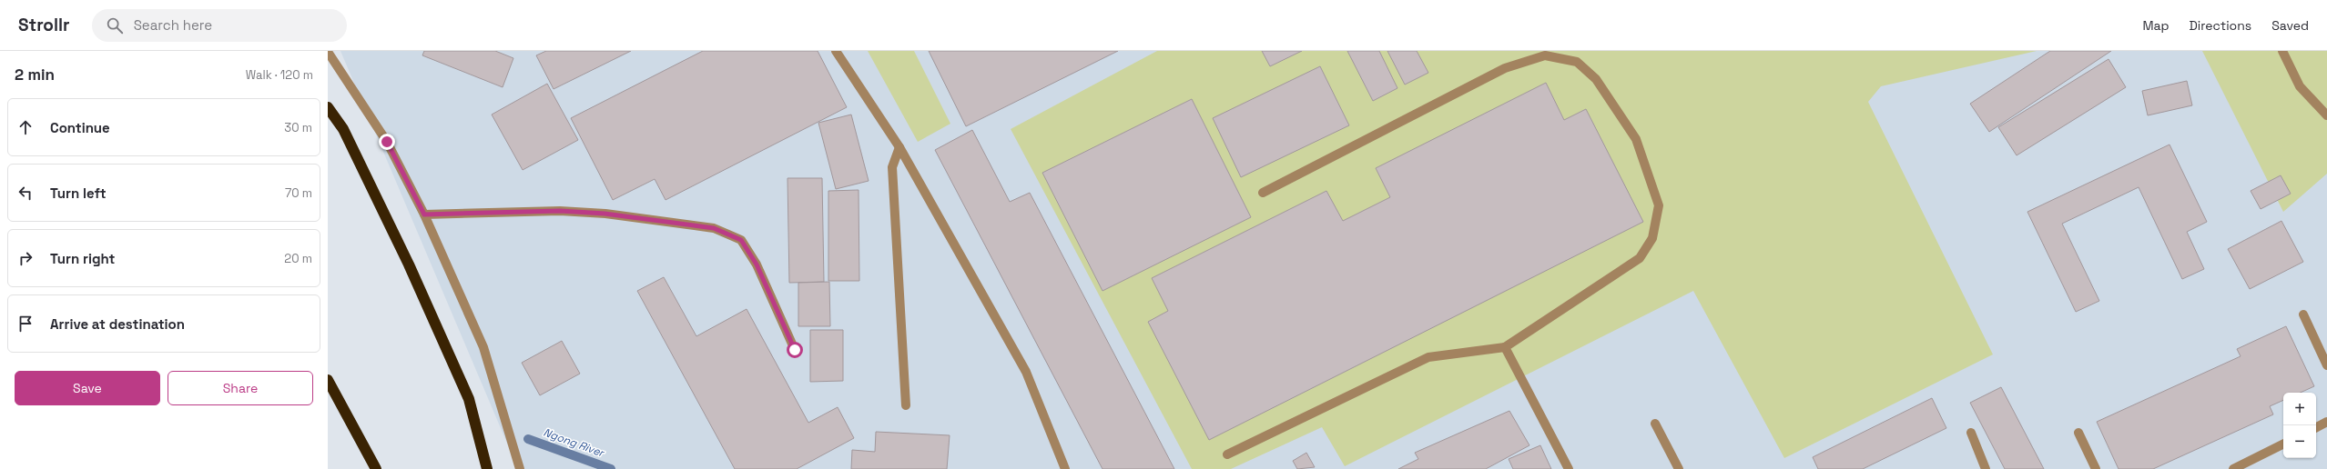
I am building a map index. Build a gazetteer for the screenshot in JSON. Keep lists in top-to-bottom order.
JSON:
{
  "water": ["Ngong River"],
  "page": {
    "header": "Strollr",
    "search": "Search here",
    "nav": ["Map", "Directions", "Saved"],
    "heading": ["2 min", "Walk · 120 m"],
    "list": [
      ["Continue", "30 m"],
      ["Turn left", "70 m"],
      ["Turn right", "20 m"],
      "Arrive at destination"
    ],
    "buttons": ["Save", "Share"],
    "map_buttons": ["+", "−"]
  }
}
